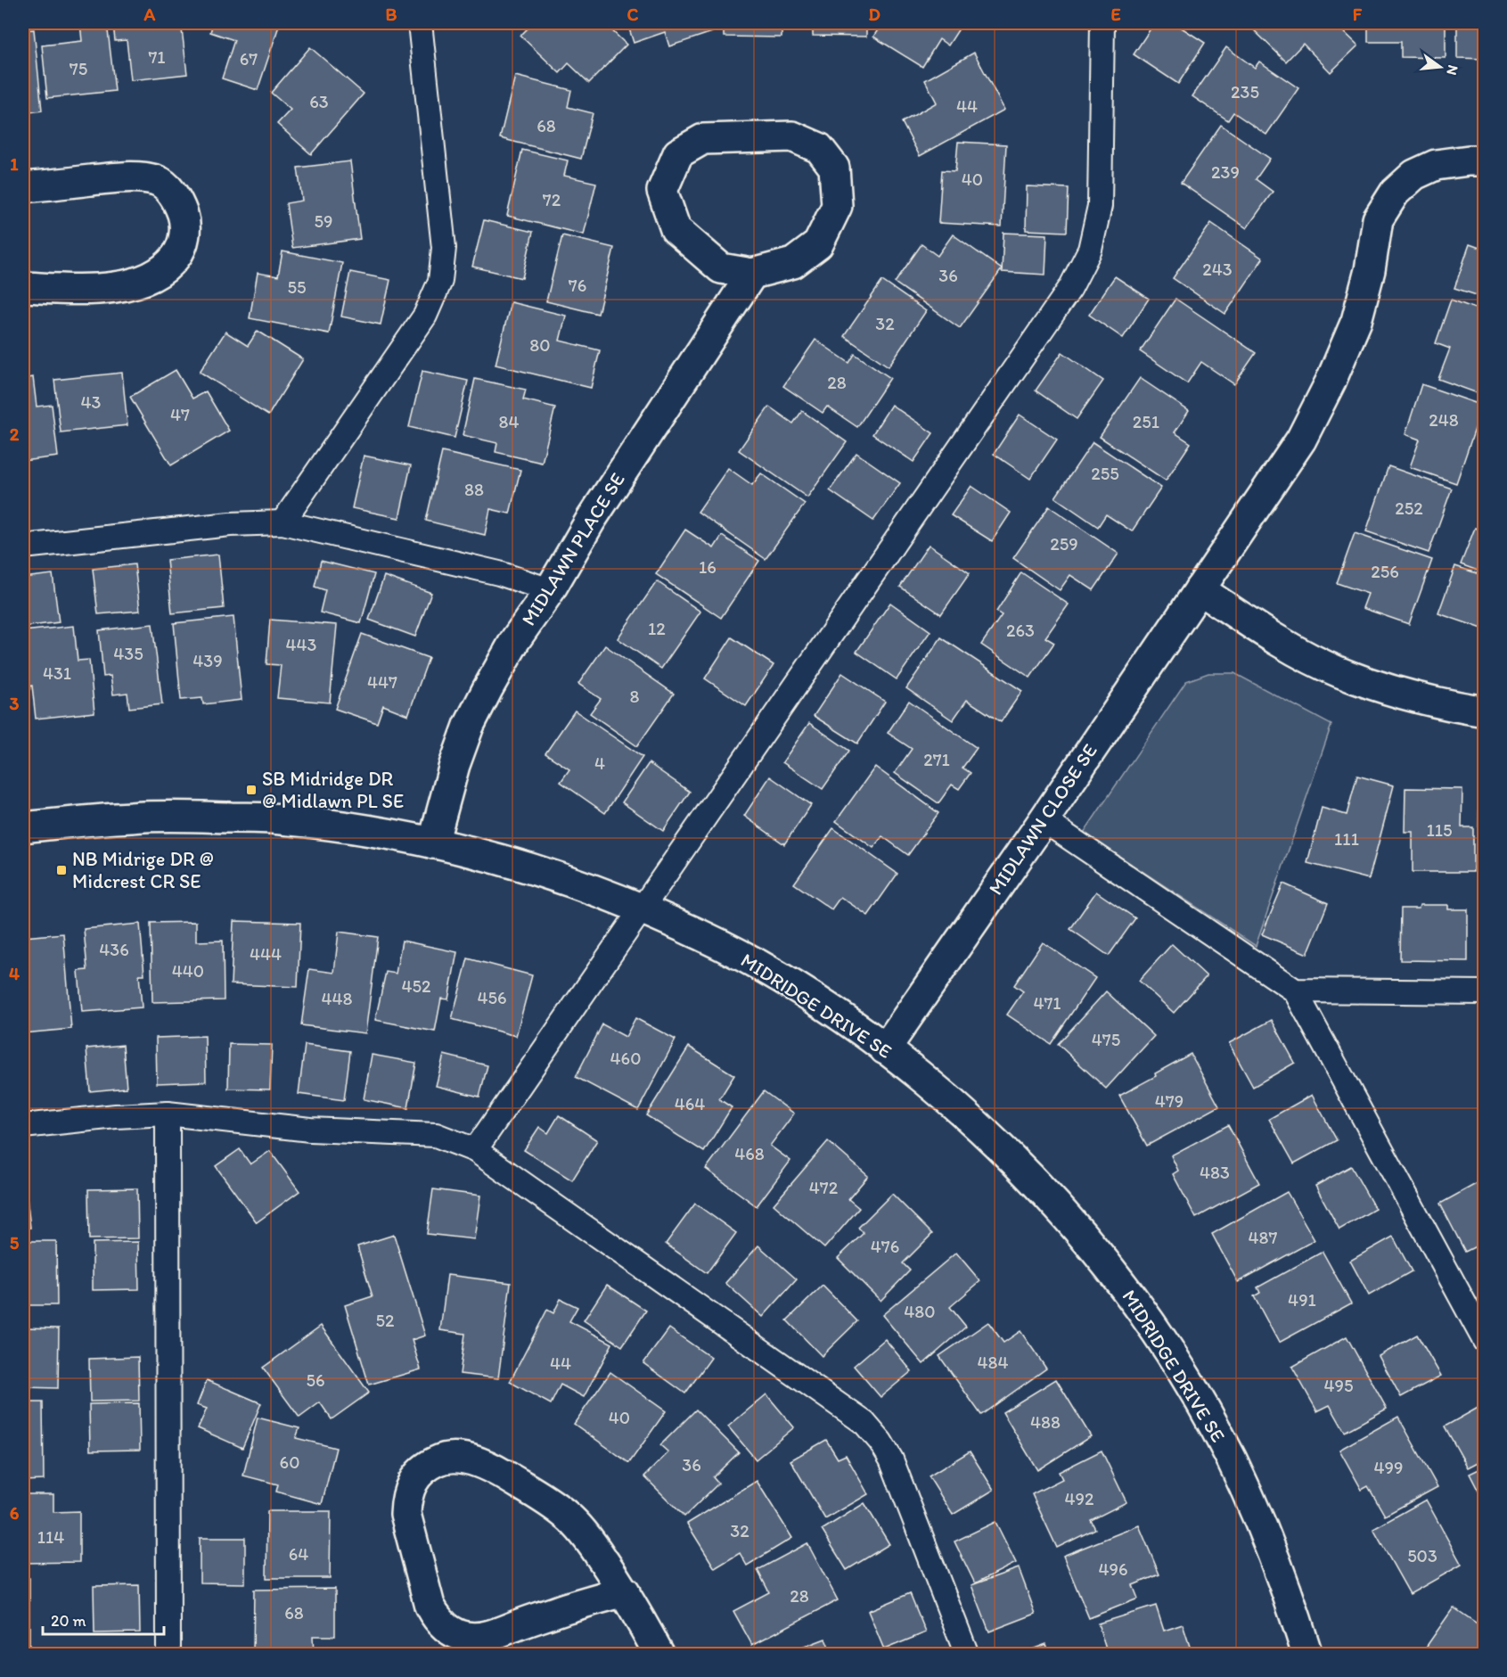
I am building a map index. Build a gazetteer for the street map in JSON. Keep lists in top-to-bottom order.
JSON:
{
  "streets": {
    "street": ["MIDLAWN PLACE SE", "MIDLAWN CLOSE SE", "MIDRIDGE DRIVE SE"]
  },
  "crossings": [
    ["MIDLAWN PLACE SE", "MIDRIDGE DRIVE SE"],
    ["MIDLAWN CLOSE SE", "MIDRIDGE DRIVE SE"]
  ],
  "places": {
    "transit": ["SB Midridge DR @ Midlawn PL SE", "NB Midrige DR @ Midcrest CR SE"]
  },
  "house_numbers": [
    "71",
    "67",
    "75",
    "235",
    "63",
    "44",
    "68",
    "239",
    "40",
    "72",
    "59",
    "243",
    "36",
    "76",
    "55",
    "32",
    "80",
    "28",
    "43",
    "47",
    "248",
    "84",
    "251",
    "255",
    "88",
    "252",
    "259",
    "16",
    "256",
    "12",
    "263",
    "443",
    "435",
    "439",
    "431",
    "447",
    "8",
    "271",
    "4",
    "115",
    "111",
    "436",
    "444",
    "440",
    "452",
    "456",
    "448",
    "471",
    "475",
    "460",
    "479",
    "464",
    "468",
    "483",
    "472",
    "487",
    "476",
    "491",
    "480",
    "52",
    "484",
    "44",
    "56",
    "495",
    "40",
    "488",
    "60",
    "36",
    "499",
    "492",
    "32",
    "114",
    "64",
    "503",
    "496",
    "28",
    "68"
  ],
  "scale_bar": "20 m",
  "north": "right",
  "grid": {
    "columns": [
      "A",
      "B",
      "C",
      "D",
      "E",
      "F"
    ],
    "rows": [
      "1",
      "2",
      "3",
      "4",
      "5",
      "6"
    ]
  }
}
